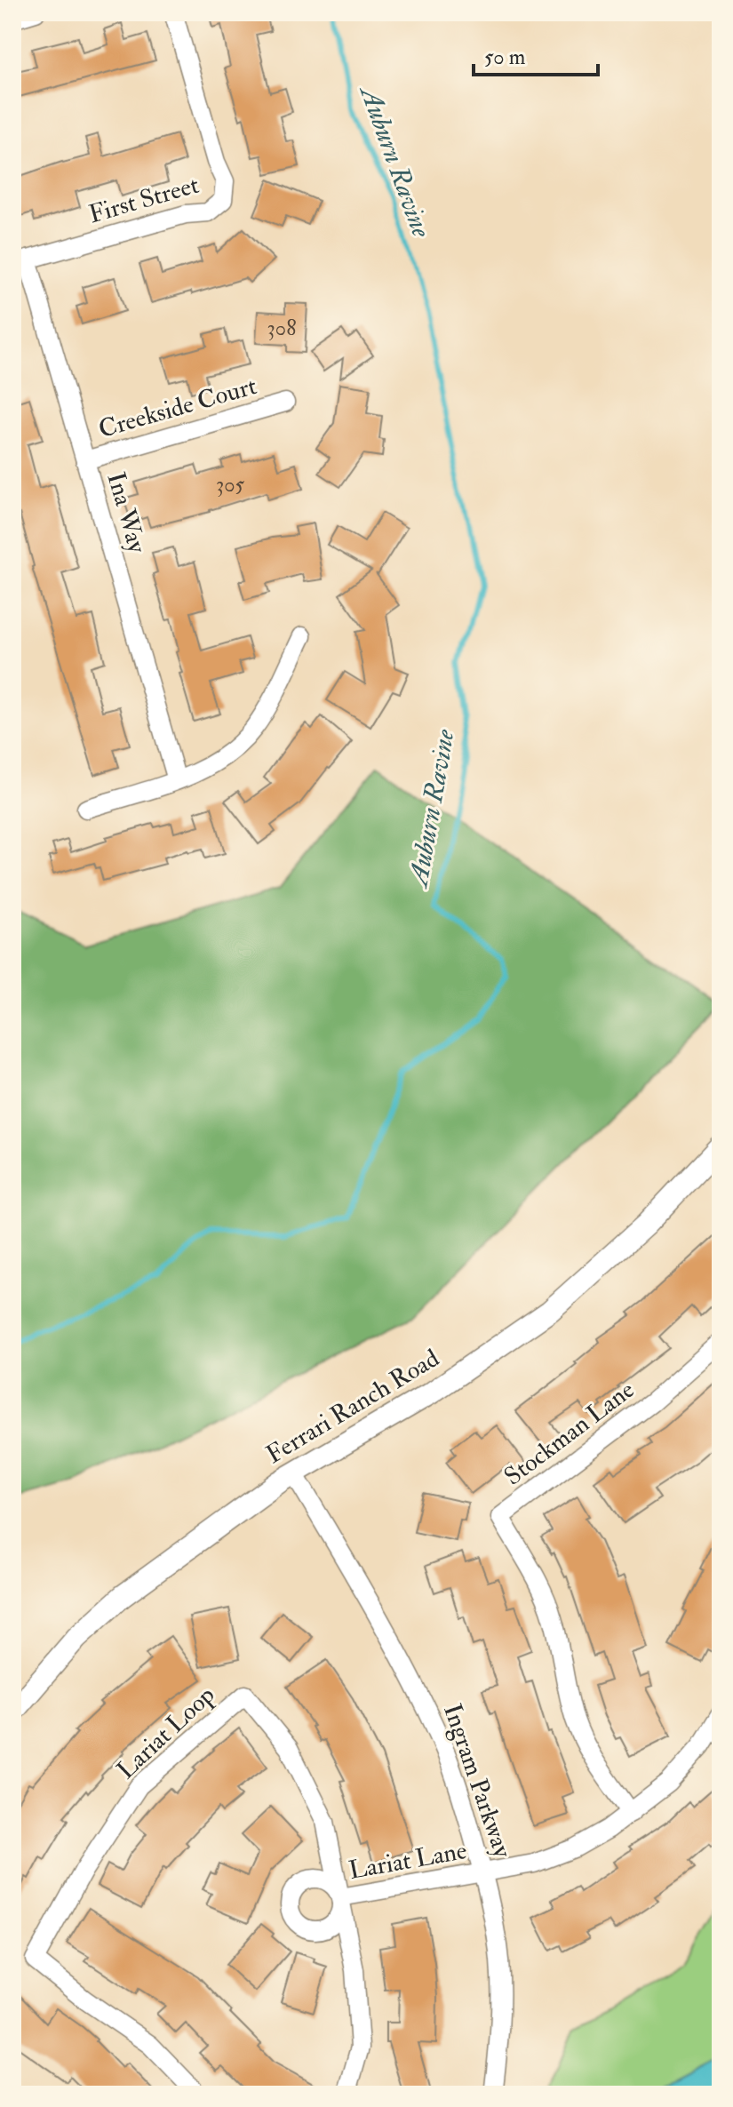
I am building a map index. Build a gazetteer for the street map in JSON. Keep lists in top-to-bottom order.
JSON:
{
  "streets": {
    "main road": ["Ferrari Ranch Road"],
    "street": [
      "First Street",
      "Creekside Court",
      "Ina Way",
      "Stockman Lane",
      "Lariat Loop",
      "Ingram Parkway",
      "Lariat Lane"
    ]
  },
  "crossings": [
    ["First Street", "Ina Way"],
    ["Creekside Court", "Ina Way"],
    ["Ferrari Ranch Road", "Ingram Parkway"],
    ["Stockman Lane", "Lariat Lane"],
    ["Lariat Loop", "Lariat Lane"],
    ["Ingram Parkway", "Lariat Lane"]
  ],
  "water": ["Auburn Ravine"],
  "house_numbers": ["308", "305"],
  "scale_bar": "50 m"
}
